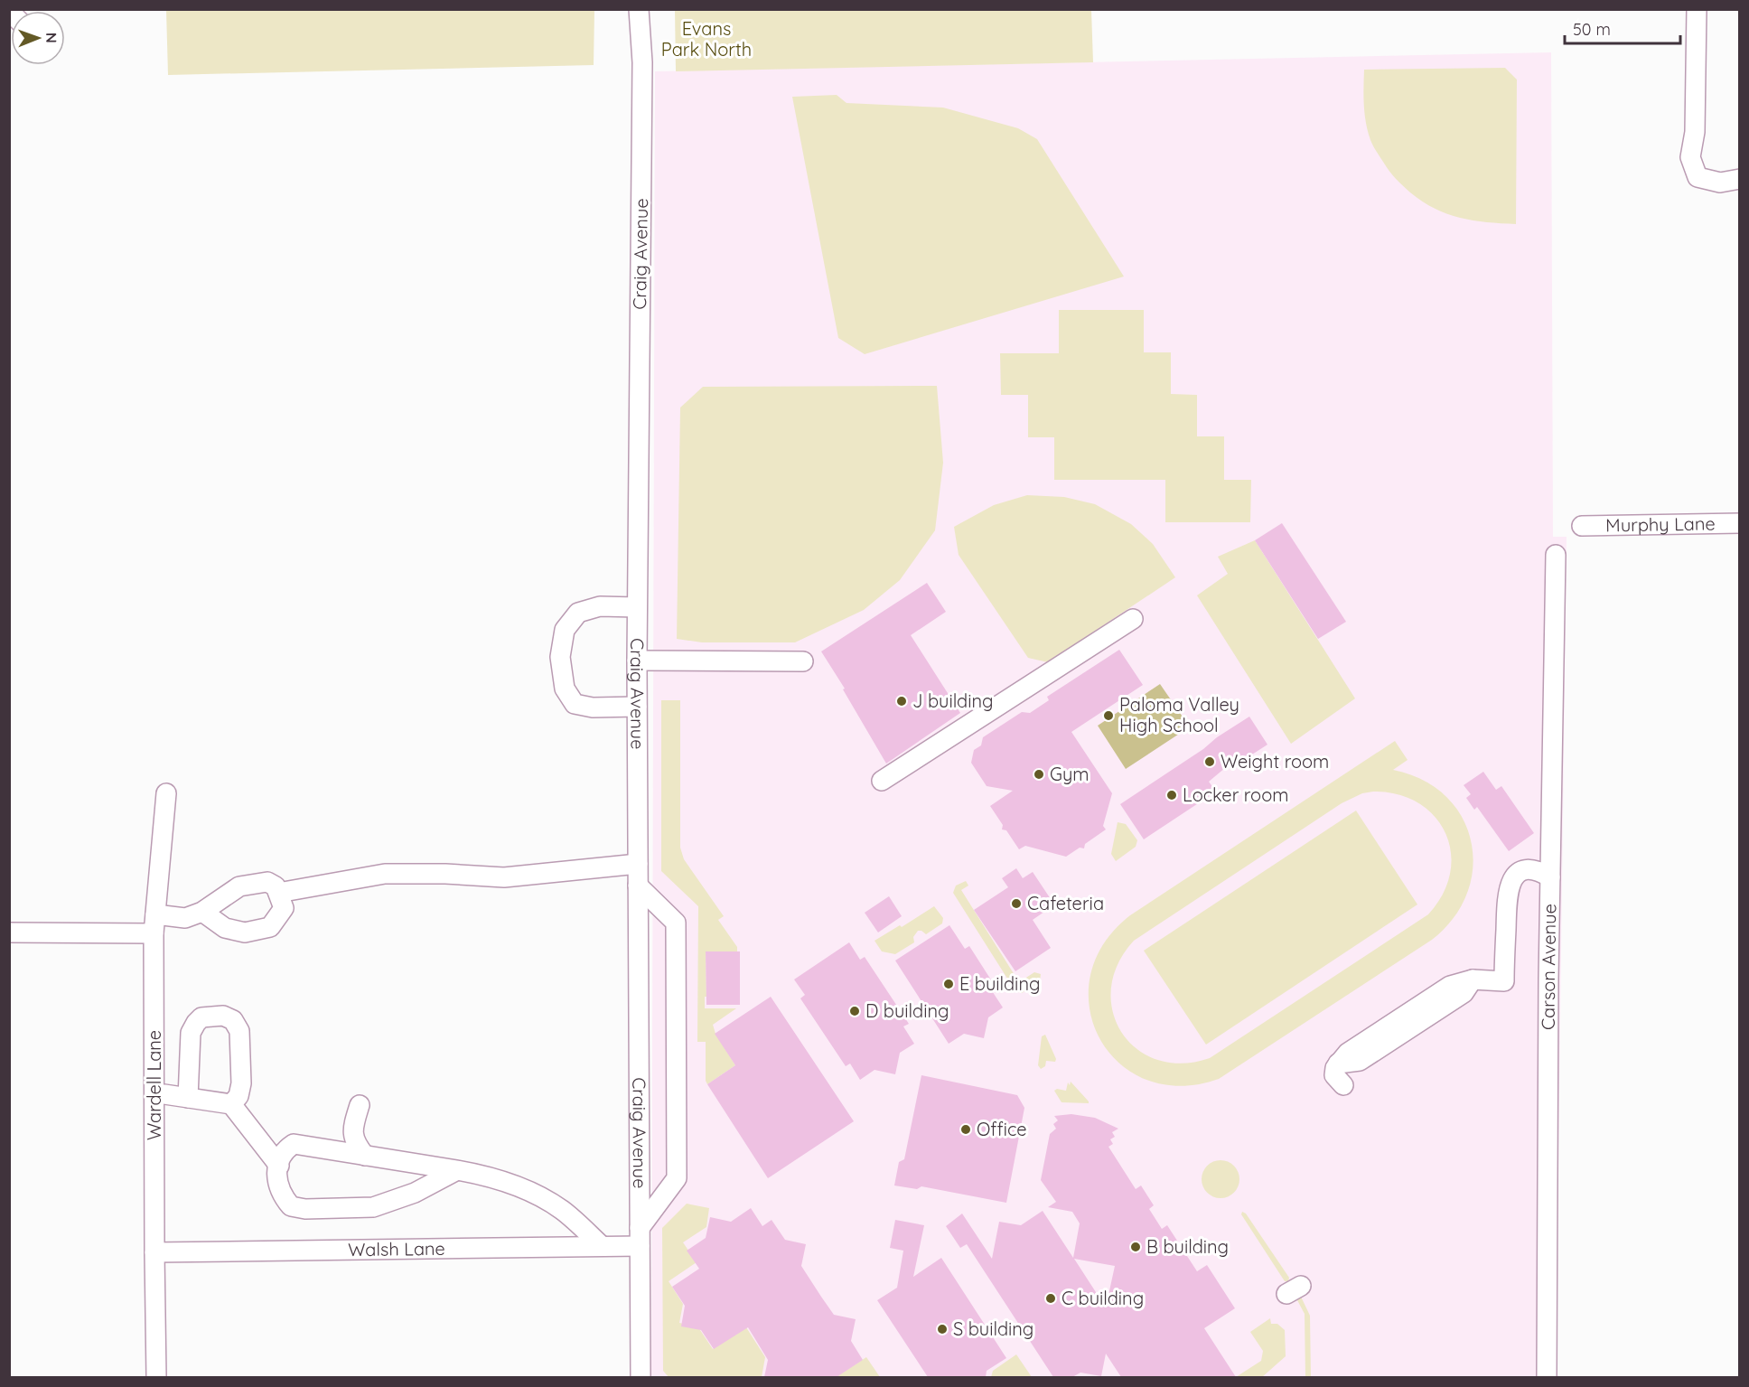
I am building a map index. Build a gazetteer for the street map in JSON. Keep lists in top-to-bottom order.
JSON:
{
  "streets": {
    "street": [
      "Craig Avenue",
      "Murphy Lane",
      "Carson Avenue",
      "Wardell Lane",
      "Walsh Lane"
    ]
  },
  "crossings": [
    ["Craig Avenue", "Walsh Lane"],
    ["Wardell Lane", "Walsh Lane"]
  ],
  "parks": ["Evans Park North"],
  "places": [
    "J building",
    "Paloma Valley High School",
    "Weight room",
    "Gym",
    "Locker room",
    "Cafeteria",
    "E building",
    "D building",
    "Office",
    "B building",
    "C building",
    "S building"
  ],
  "scale_bar": "50 m",
  "north": "right"
}
